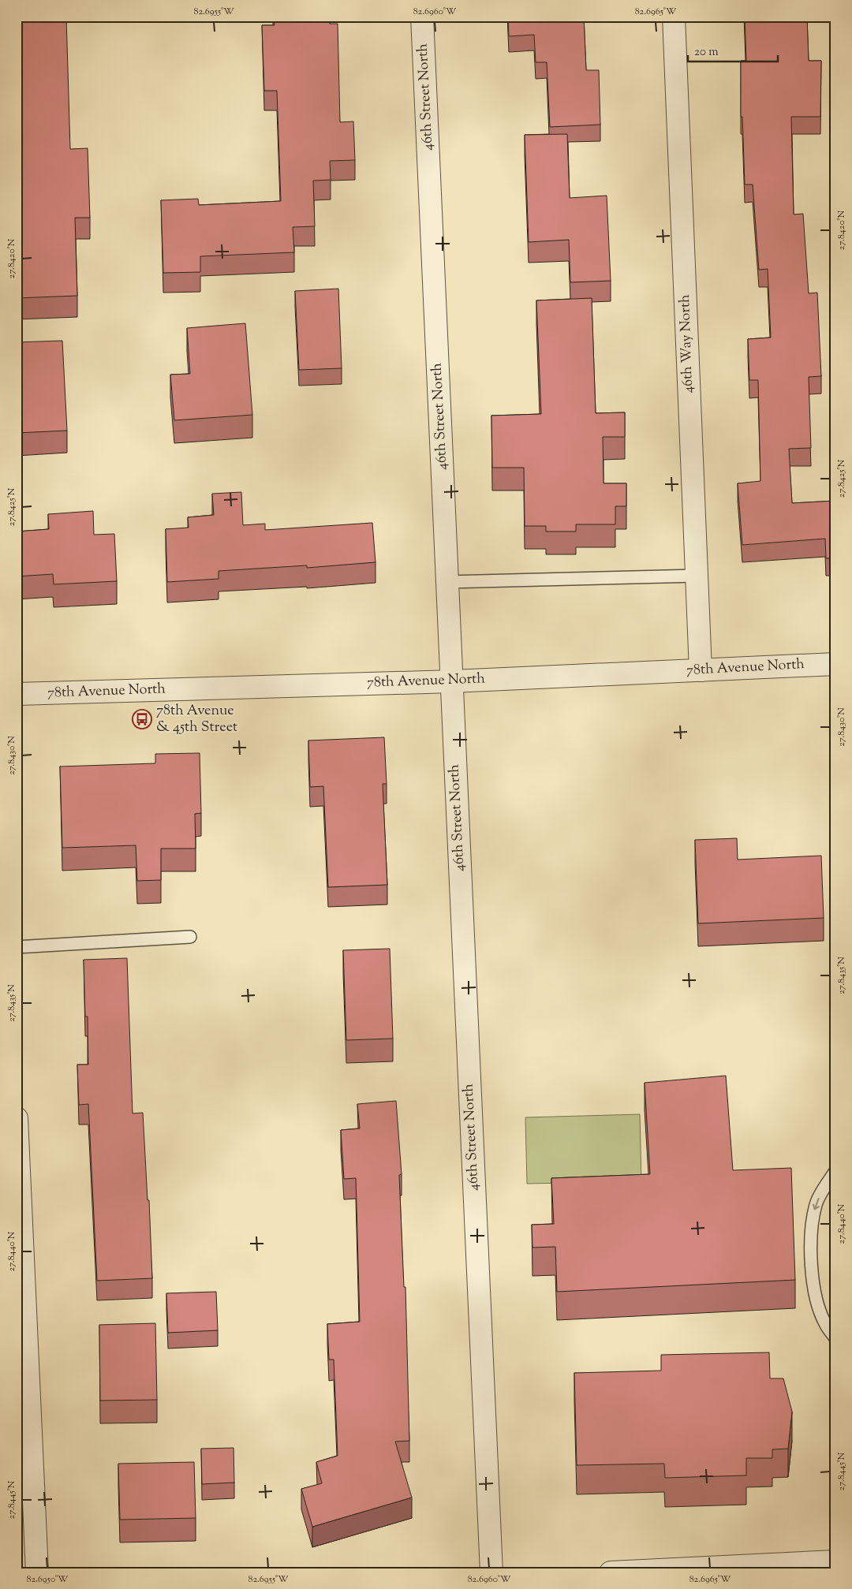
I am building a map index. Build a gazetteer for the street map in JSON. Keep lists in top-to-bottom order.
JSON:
{
  "streets": {
    "street": ["46th Street North", "46th Way North", "78th Avenue North"]
  },
  "crossings": [
    ["46th Street North", "78th Avenue North"],
    ["46th Way North", "78th Avenue North"]
  ],
  "places": {
    "bus stop": ["78th Avenue & 45th Street"]
  },
  "scale_bar": "20 m",
  "coordinates": [
    "82.6955°W",
    "82.6960°W",
    "82.6965°W",
    "27.8420°N",
    "27.8425°N",
    "27.8430°N",
    "27.8435°N",
    "27.8440°N",
    "27.8445°N",
    "82.6950°W"
  ]
}
